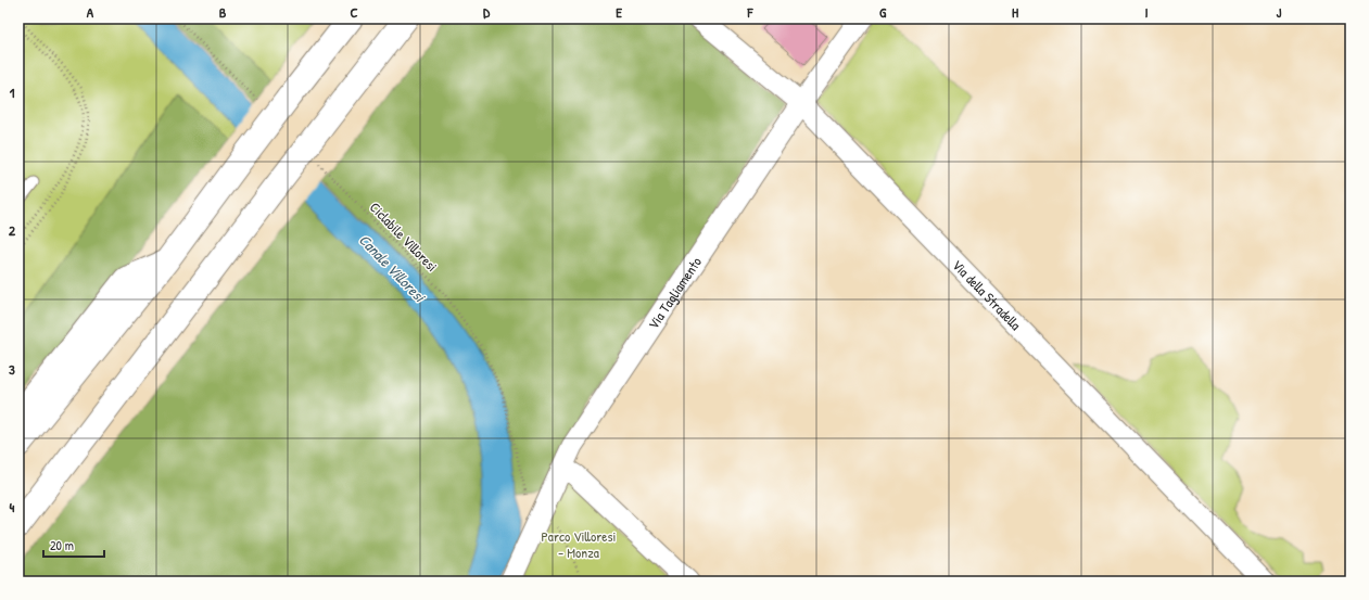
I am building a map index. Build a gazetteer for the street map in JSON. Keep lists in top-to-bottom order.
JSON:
{
  "streets": {
    "street": ["Via Tagliamento", "Via della Stradella"],
    "path": ["Ciclabile Villoresi"]
  },
  "crossings": [
    ["Ciclabile Villoresi", "Via Tagliamento"],
    ["Via Tagliamento", "Via della Stradella"]
  ],
  "water": ["Canale Villoresi"],
  "parks": ["Parco Villoresi - Monza"],
  "scale_bar": "20 m",
  "grid": {
    "columns": [
      "A",
      "B",
      "C",
      "D",
      "E",
      "F",
      "G",
      "H",
      "I",
      "J"
    ],
    "rows": [
      "1",
      "2",
      "3",
      "4"
    ]
  }
}
